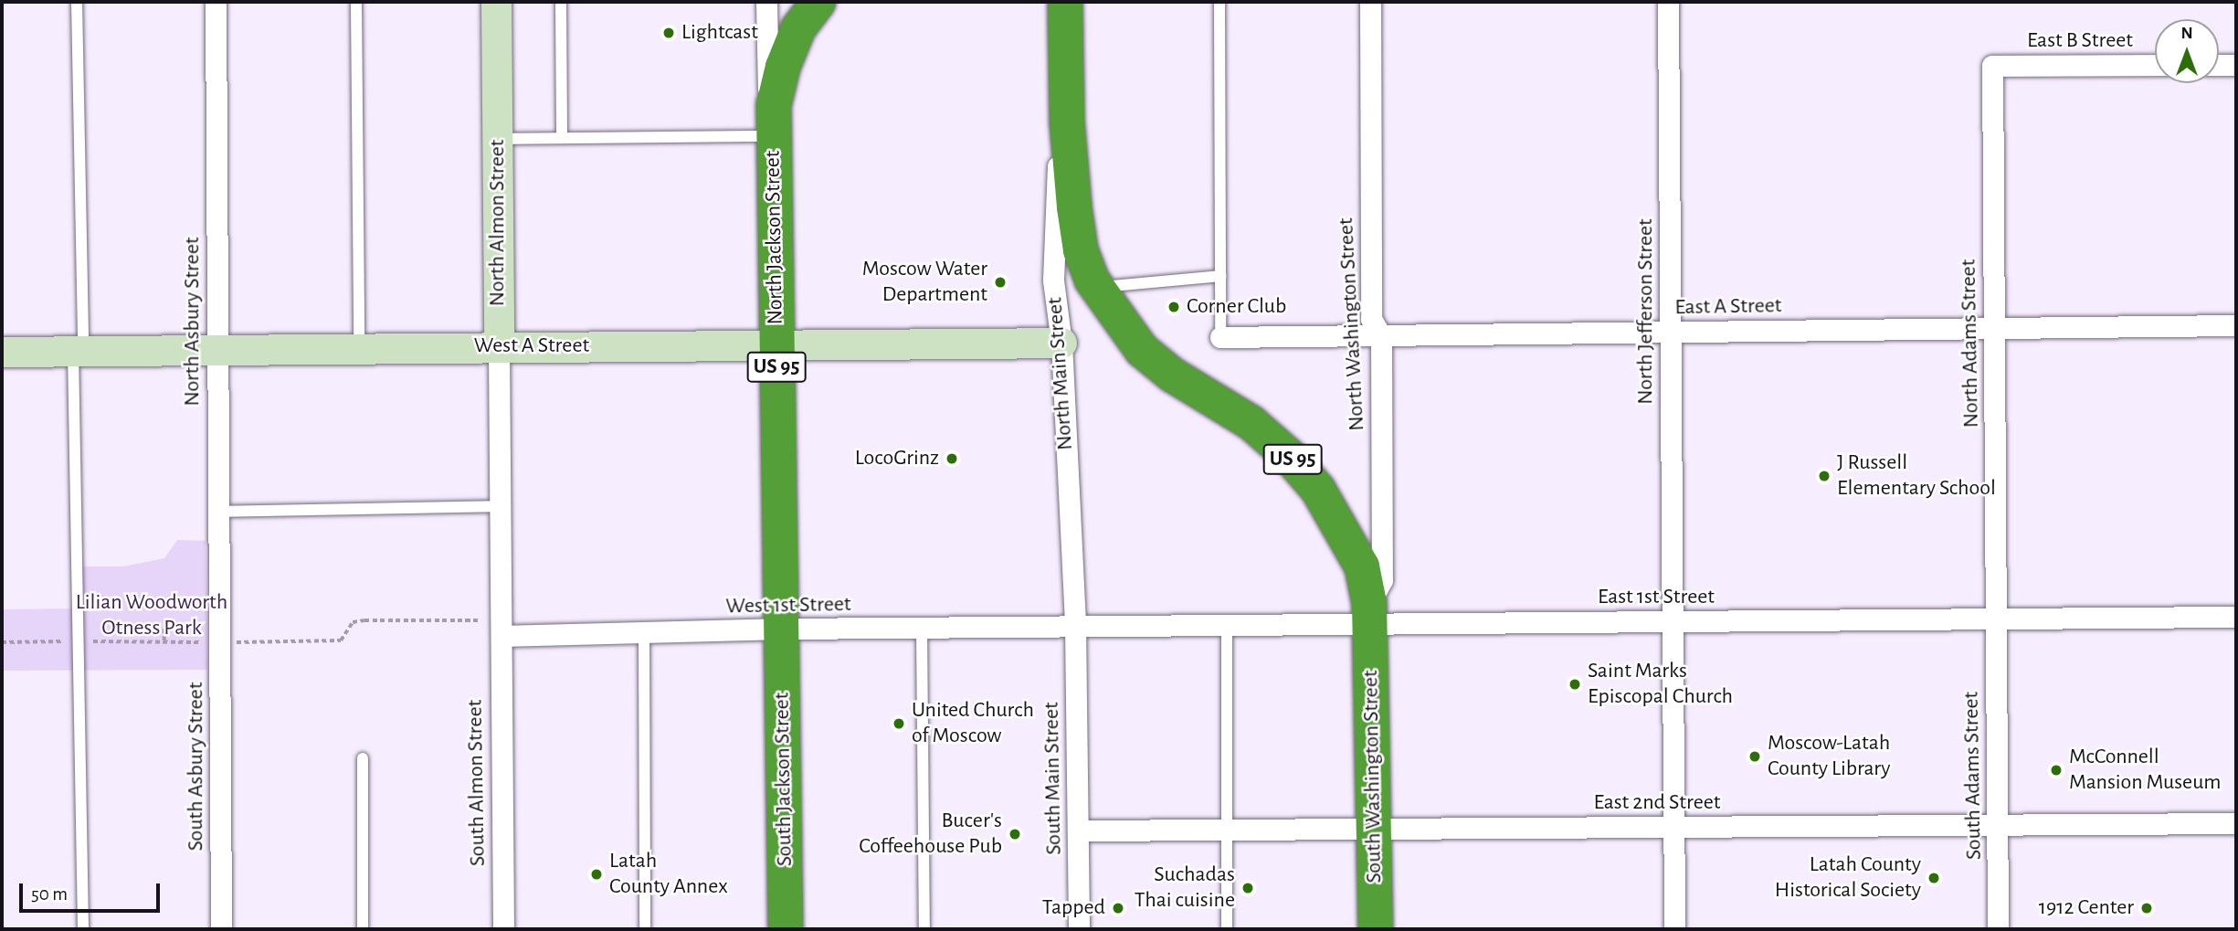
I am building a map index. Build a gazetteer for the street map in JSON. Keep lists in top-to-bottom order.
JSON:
{
  "streets": {
    "highway": [
      "North Jackson Street",
      "US 95",
      "North Main Street",
      "South Washington Street",
      "South Jackson Street"
    ],
    "street": [
      "East B Street",
      "North Almon Street",
      "East A Street",
      "North Jefferson Street",
      "North Asbury Street",
      "North Washington Street",
      "North Adams Street",
      "West A Street",
      "East 1st Street",
      "West 1st Street",
      "South Asbury Street",
      "South Adams Street",
      "South Main Street",
      "South Almon Street",
      "East 2nd Street"
    ]
  },
  "crossings": [
    ["East B Street", "North Adams Street"],
    ["North Almon Street", "West A Street"],
    ["North Almon Street", "West 1st Street"],
    ["North Almon Street", "South Almon Street"],
    ["North Jackson Street", "West A Street"],
    ["North Jackson Street", "US 95"],
    ["North Jackson Street", "West 1st Street"],
    ["North Jackson Street", "South Jackson Street"],
    ["East A Street", "North Jefferson Street"],
    ["East A Street", "North Washington Street"],
    ["East A Street", "North Adams Street"],
    ["North Jefferson Street", "East 1st Street"],
    ["North Jefferson Street", "East 2nd Street"],
    ["North Asbury Street", "West A Street"],
    ["North Asbury Street", "South Asbury Street"],
    ["North Washington Street", "North Main Street"],
    ["North Washington Street", "East 1st Street"],
    ["North Washington Street", "South Washington Street"],
    ["North Adams Street", "East 1st Street"],
    ["North Adams Street", "South Adams Street"],
    ["West A Street", "North Main Street"],
    ["North Main Street", "East 1st Street"],
    ["North Main Street", "West 1st Street"],
    ["North Main Street", "South Washington Street"],
    ["North Main Street", "South Main Street"],
    ["East 1st Street", "West 1st Street"],
    ["East 1st Street", "South Adams Street"],
    ["East 1st Street", "South Washington Street"],
    ["East 1st Street", "South Main Street"],
    ["West 1st Street", "South Main Street"],
    ["West 1st Street", "South Jackson Street"],
    ["West 1st Street", "South Almon Street"],
    ["South Adams Street", "East 2nd Street"],
    ["South Washington Street", "East 2nd Street"],
    ["South Main Street", "East 2nd Street"]
  ],
  "parks": ["Lilian Woodworth Otness Park"],
  "places": [
    "Lightcast",
    "Moscow Water Department",
    "Corner Club",
    "LocoGrinz",
    "J Russell Elementary School",
    "Saint Marks Episcopal Church",
    "United Church of Moscow",
    "Moscow-Latah County Library",
    "McConnell Mansion Museum",
    "Bucer's Coffeehouse Pub",
    "Latah County Annex",
    "Latah County Historical Society",
    "Suchadas Thai cuisine",
    "Tapped",
    "1912 Center"
  ],
  "scale_bar": "50 m",
  "north": "top"
}
